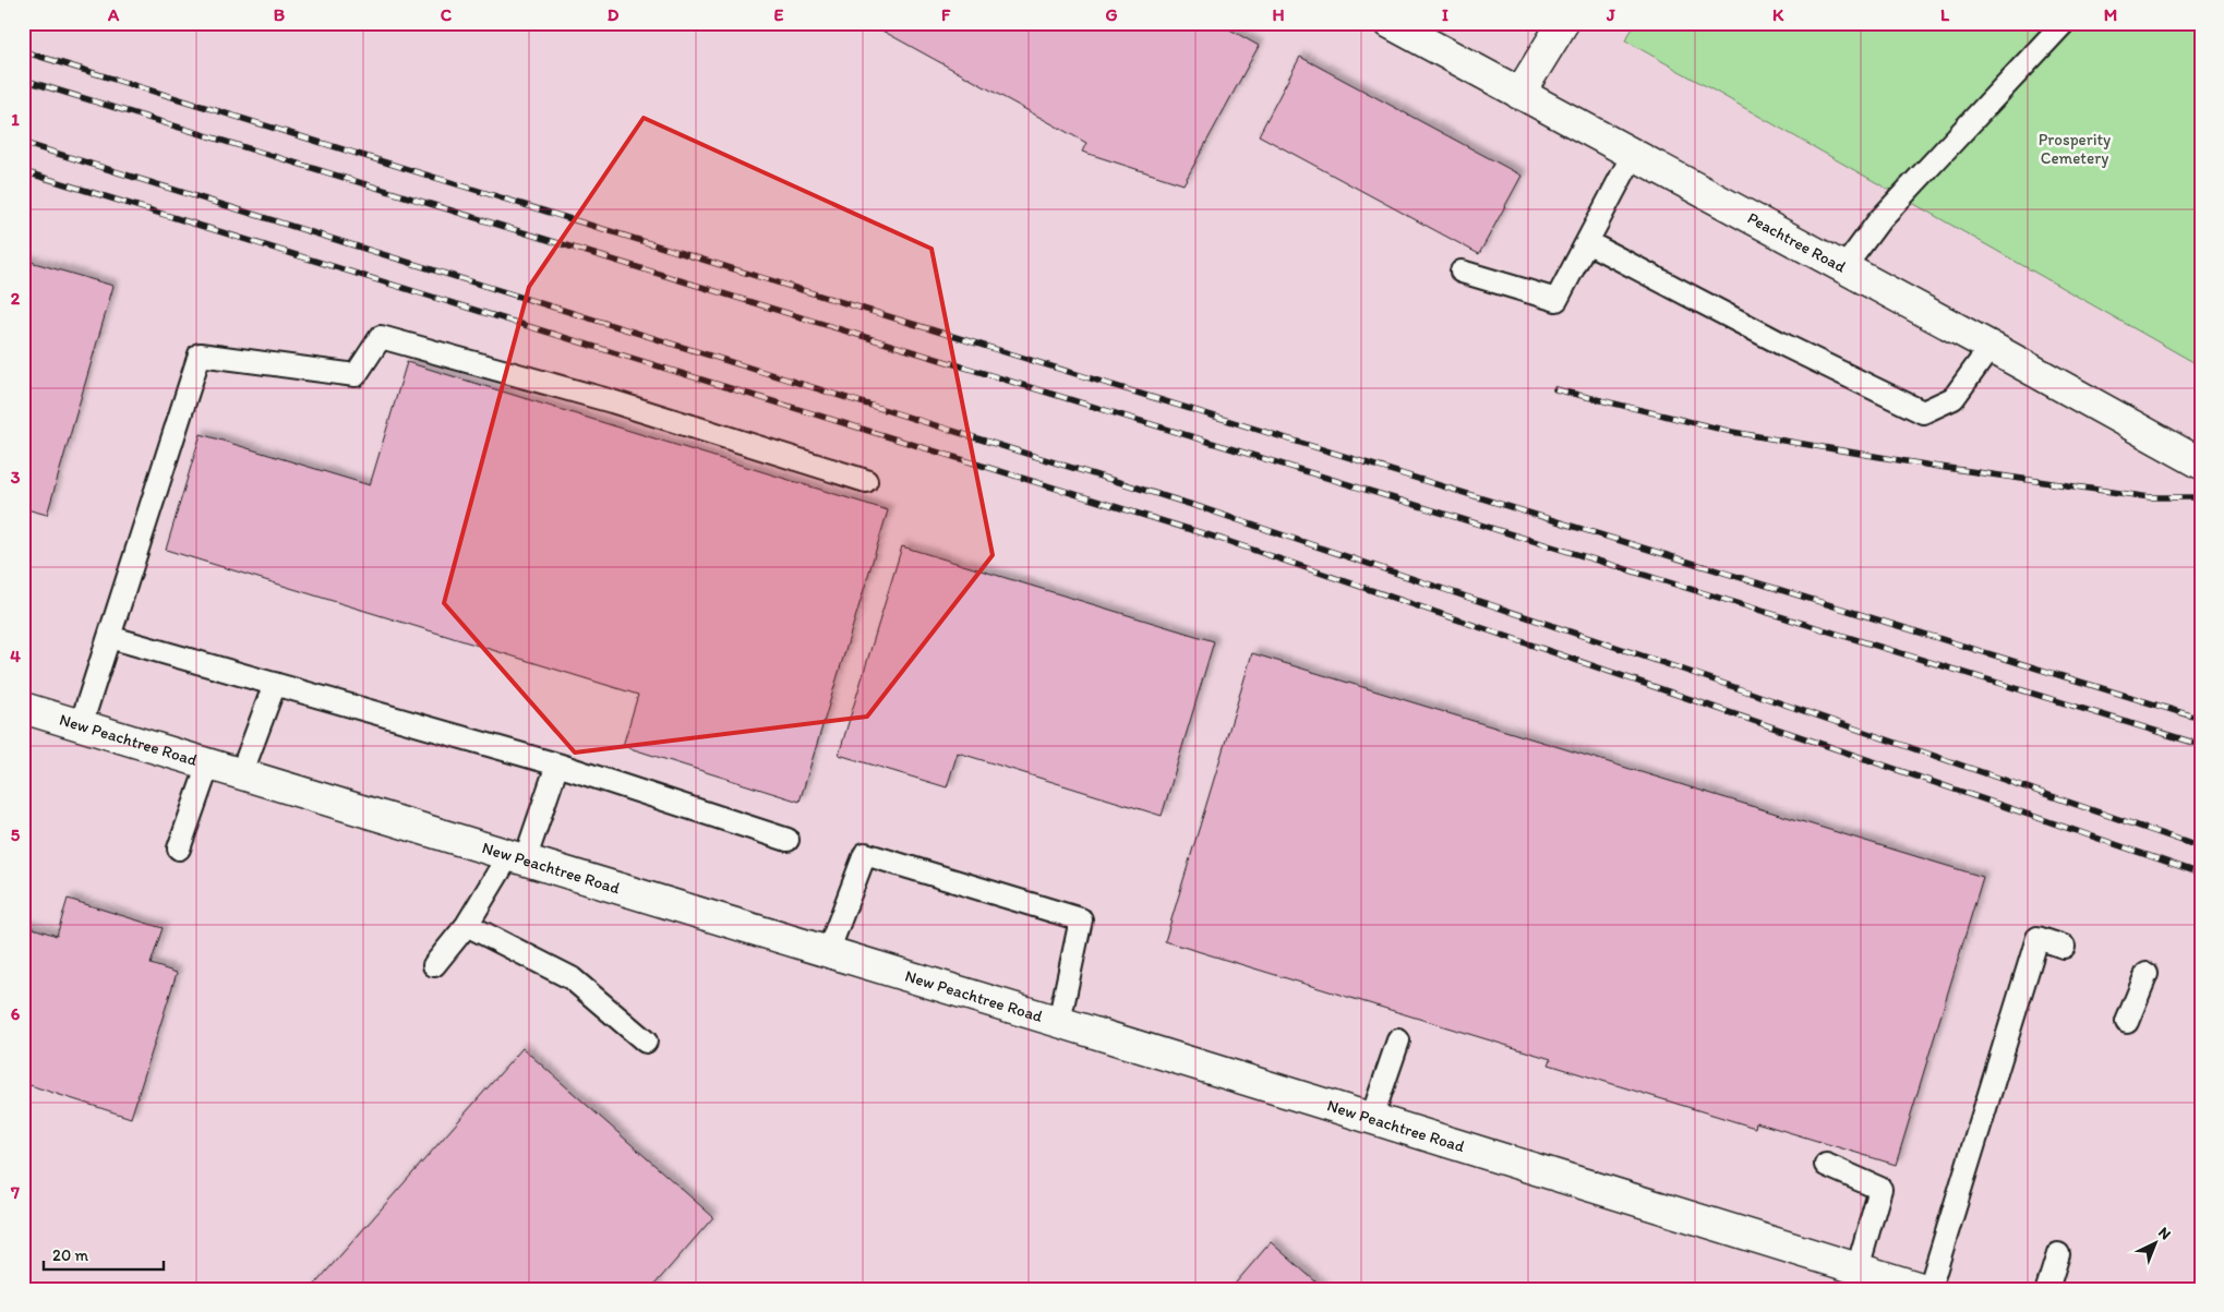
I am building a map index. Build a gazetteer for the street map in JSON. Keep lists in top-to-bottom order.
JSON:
{
  "streets": {
    "street": ["Peachtree Road", "New Peachtree Road"]
  },
  "parks": ["Prosperity Cemetery"],
  "scale_bar": "20 m",
  "north": "top right",
  "grid": {
    "columns": [
      "A",
      "B",
      "C",
      "D",
      "E",
      "F",
      "G",
      "H",
      "I",
      "J",
      "K",
      "L",
      "M"
    ],
    "rows": [
      "1",
      "2",
      "3",
      "4",
      "5",
      "6",
      "7"
    ]
  }
}
